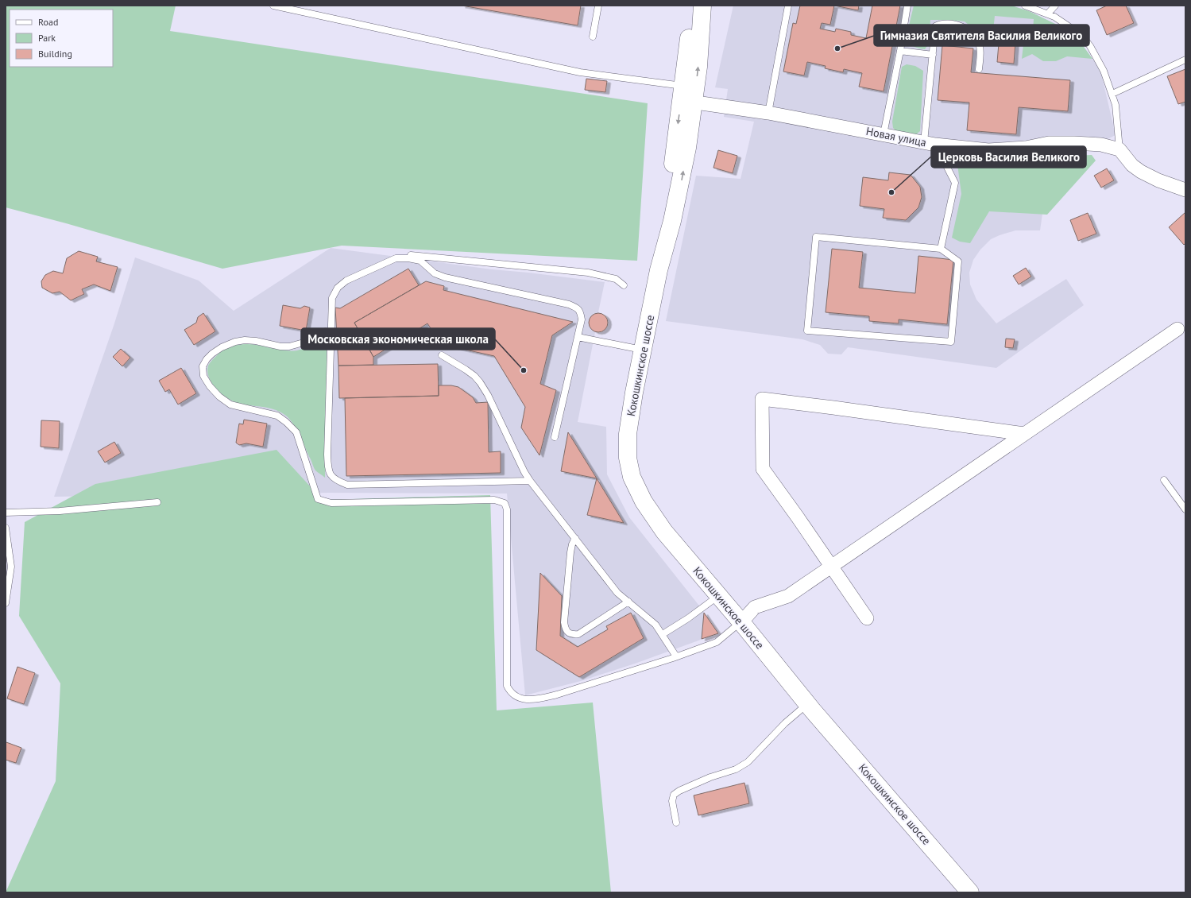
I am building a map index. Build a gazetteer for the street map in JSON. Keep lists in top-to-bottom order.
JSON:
{
  "streets": {
    "main road": ["Кокошкинское шоссе"],
    "street": ["Новая улица"]
  },
  "crossings": [
    ["Новая улица", "Кокошкинское шоссе"]
  ],
  "places": ["Гимназия Святителя Василия Великого", "Церковь Василия Великого", "Московская экономическая школа"],
  "legend": ["Road", "Park", "Building"]
}
